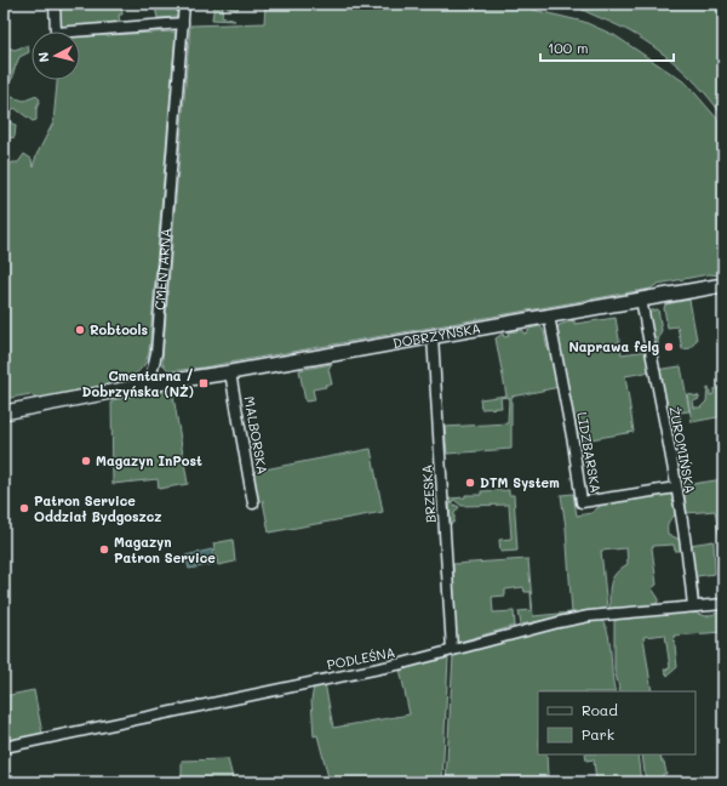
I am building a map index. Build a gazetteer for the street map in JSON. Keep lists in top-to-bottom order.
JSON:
{
  "streets": {
    "street": [
      "CMENTARNA",
      "DOBRZYŃSKA",
      "MALBORSKA",
      "ŻUROMIŃSKA",
      "LIDZBARSKA",
      "BRZESKA",
      "PODLEŚNA"
    ]
  },
  "crossings": [
    ["CMENTARNA", "DOBRZYŃSKA"],
    ["DOBRZYŃSKA", "MALBORSKA"],
    ["DOBRZYŃSKA", "ŻUROMIŃSKA"],
    ["DOBRZYŃSKA", "LIDZBARSKA"],
    ["DOBRZYŃSKA", "BRZESKA"],
    ["ŻUROMIŃSKA", "LIDZBARSKA"],
    ["ŻUROMIŃSKA", "PODLEŚNA"],
    ["BRZESKA", "PODLEŚNA"]
  ],
  "places": {
    "other": [
      "Robtools",
      "Naprawa felg",
      "Magazyn InPost",
      "DTM System",
      "Patron Service Oddział Bydgoszcz",
      "Magazyn Patron Service"
    ],
    "transit": ["Cmentarna / Dobrzyńska (NŻ)"]
  },
  "legend": ["Road", "Park"],
  "scale_bar": "100 m",
  "north": "left"
}
